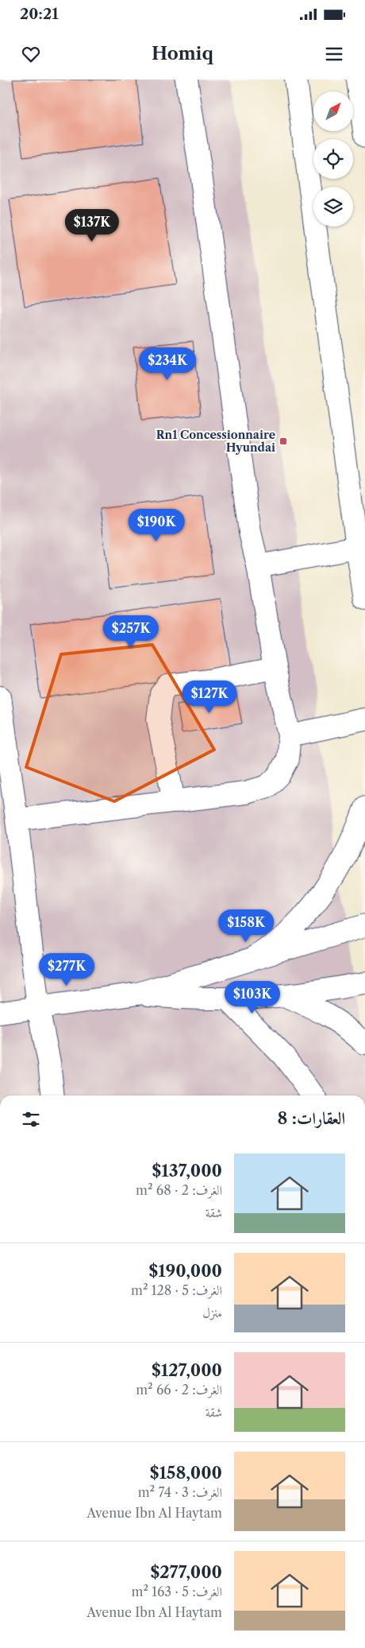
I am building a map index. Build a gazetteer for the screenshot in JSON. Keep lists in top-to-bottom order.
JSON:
{
  "places": {
    "transit": ["Rn1 Concessionnaire Hyundai"]
  },
  "north": "top right",
  "page": {
    "status": "20:21",
    "header": "Homiq",
    "price": [
      "$137K",
      "$234K",
      "$190K",
      "$257K",
      "$127K",
      "$158K",
      "$277K",
      "$103K"
    ],
    "heading": "العقارات: 8",
    "list": [
      {
        "name": "$137,000",
        "note": "الغرف: 2 · 68 m² · شقة"
      },
      {
        "name": "$190,000",
        "note": "الغرف: 5 · 128 m² · منزل"
      },
      {
        "name": "$127,000",
        "note": "الغرف: 2 · 66 m² · شقة"
      },
      {
        "name": "$158,000",
        "note": "الغرف: 3 · 74 m² · Avenue Ibn Al Haytam"
      },
      {
        "name": "$277,000",
        "note": "الغرف: 5 · 163 m² · Avenue Ibn Al Haytam"
      }
    ]
  }
}
